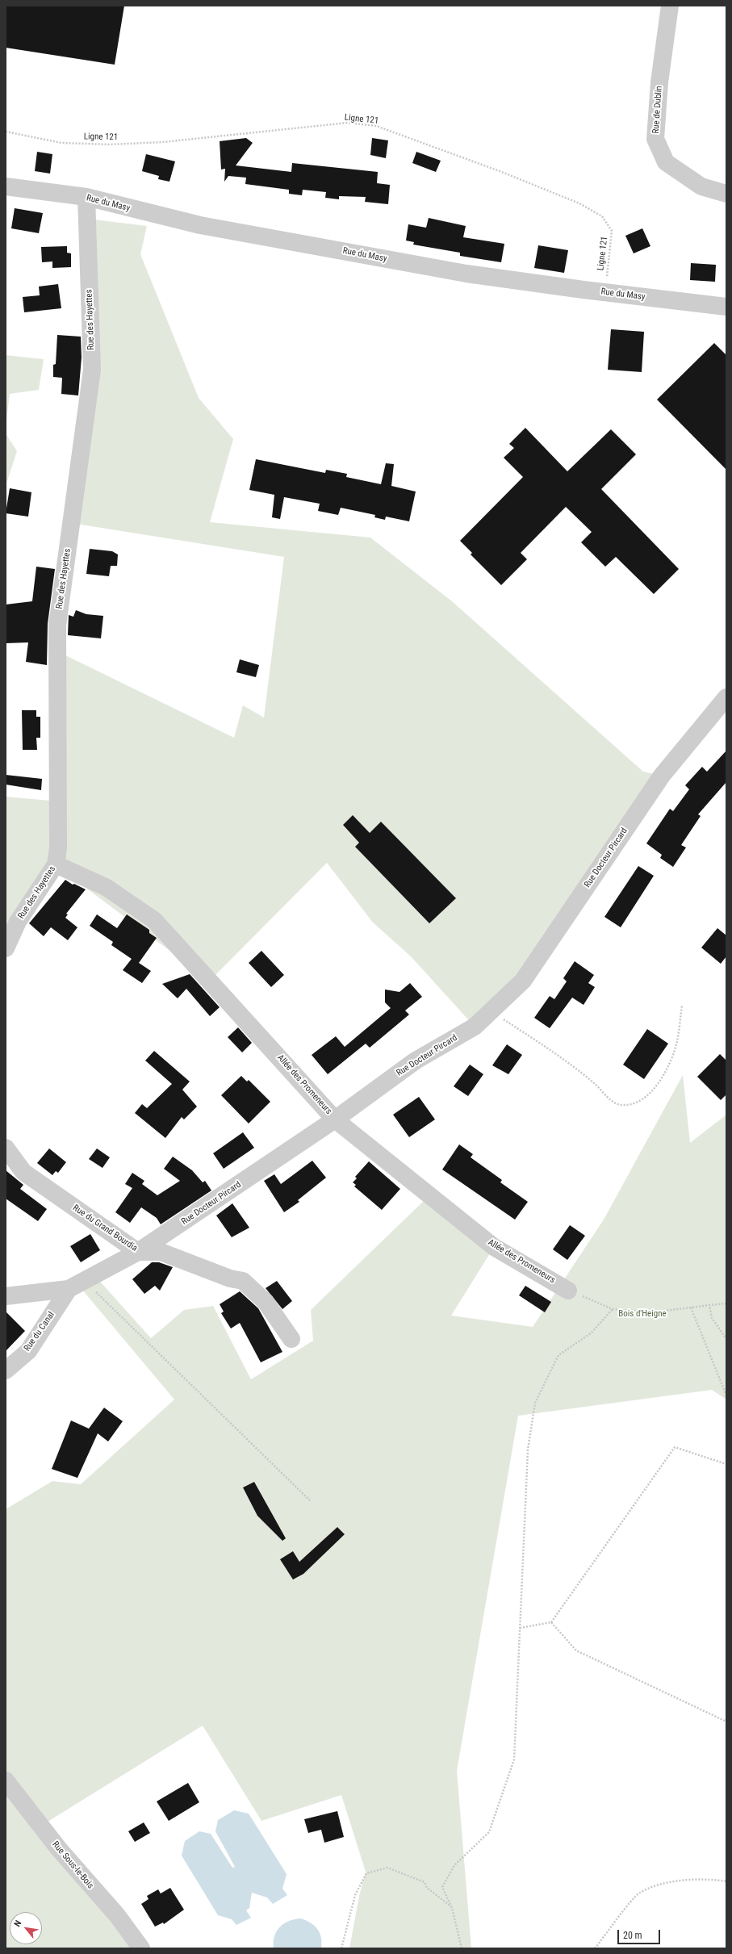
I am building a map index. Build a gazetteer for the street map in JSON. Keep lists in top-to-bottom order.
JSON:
{
  "streets": {
    "street": [
      "Rue de Dublin",
      "Rue du Masy",
      "Rue des Hayettes",
      "Rue Docteur Pircard",
      "Allée des Promeneurs",
      "Rue du Grand Bourdia",
      "Rue du Canal",
      "Rue Sous-le-Bois"
    ],
    "path": ["Ligne 121"]
  },
  "crossings": [
    ["Ligne 121", "Rue du Masy"],
    ["Rue du Masy", "Rue des Hayettes"],
    ["Rue des Hayettes", "Allée des Promeneurs"],
    ["Rue Docteur Pircard", "Allée des Promeneurs"],
    ["Rue Docteur Pircard", "Rue du Grand Bourdia"],
    ["Rue Docteur Pircard", "Rue du Canal"]
  ],
  "parks": ["Bois d'Heigne"],
  "scale_bar": "20 m",
  "north": "top left"
}
